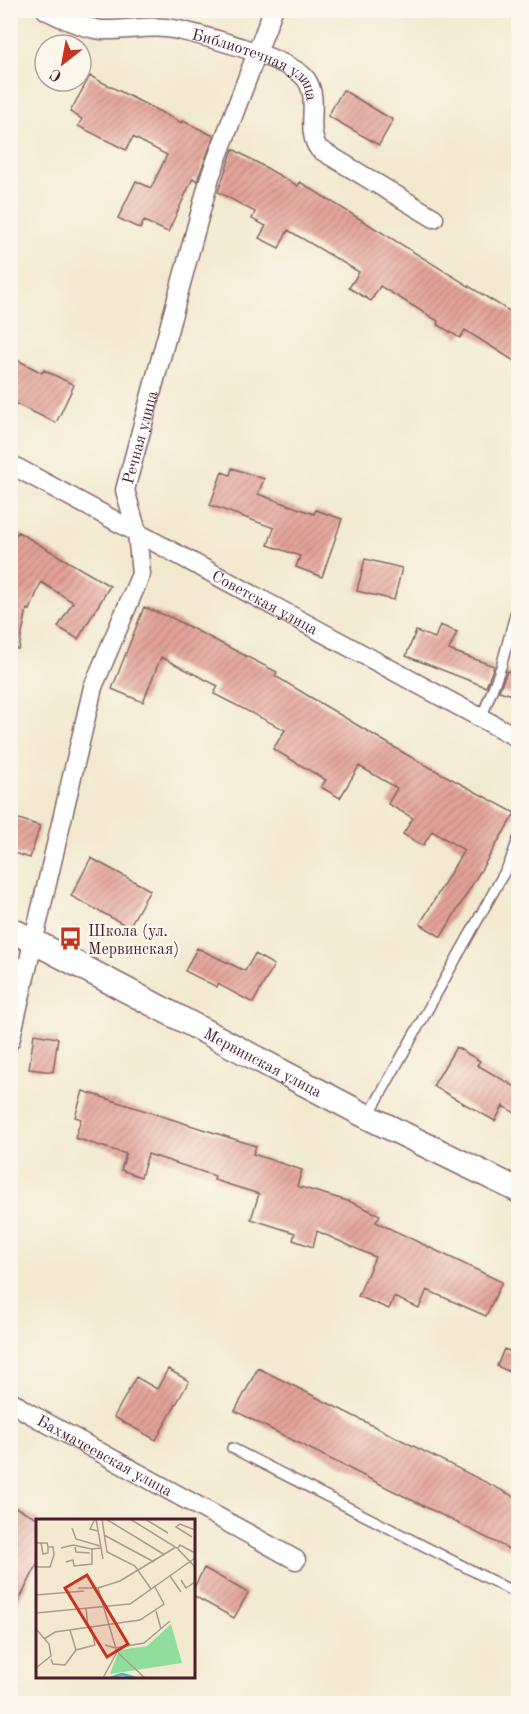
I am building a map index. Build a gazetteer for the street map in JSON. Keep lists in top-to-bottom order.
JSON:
{
  "streets": {
    "street": [
      "Библиотечная улица",
      "Речная улица",
      "Советская улица",
      "Мервинская улица",
      "Бахмачеевская улица"
    ]
  },
  "crossings": [
    ["Библиотечная улица", "Речная улица"],
    ["Речная улица", "Советская улица"],
    ["Речная улица", "Мервинская улица"]
  ],
  "places": {
    "bus stop": ["Школа (ул. Мервинская)"]
  },
  "north": "bottom left"
}
